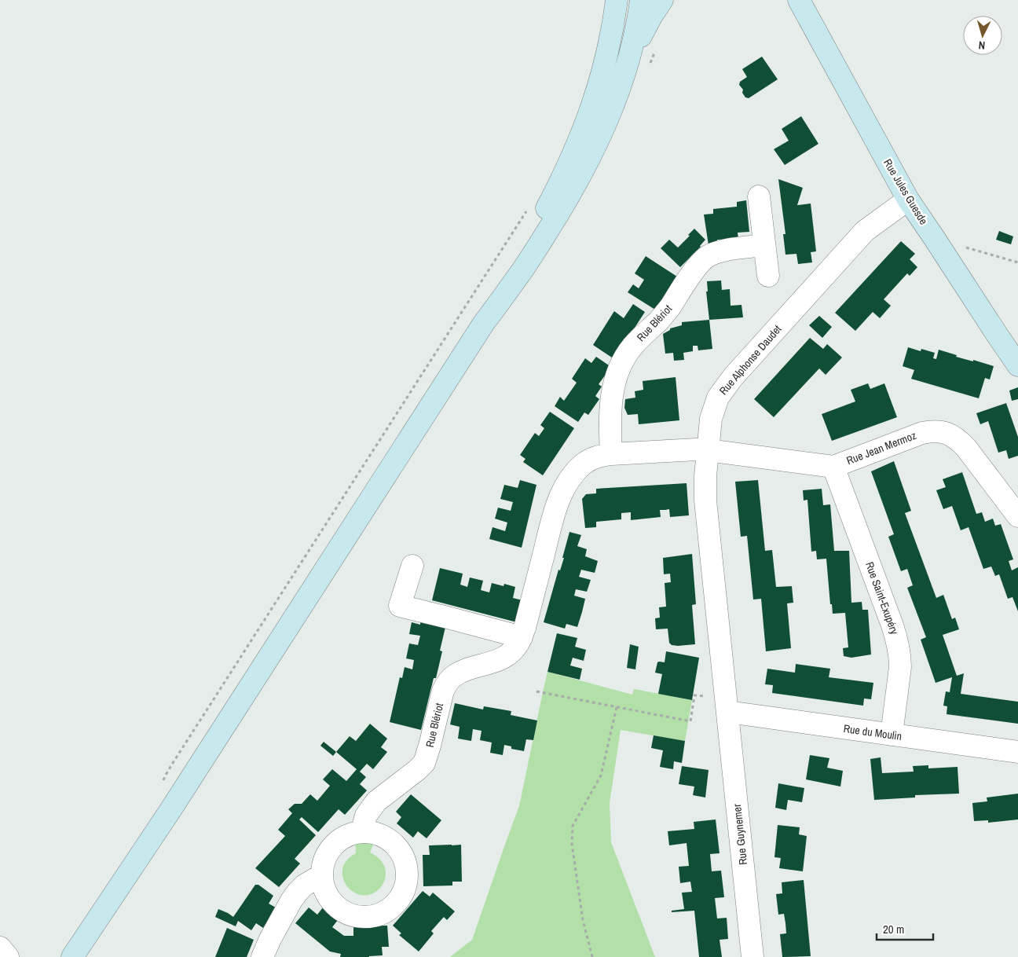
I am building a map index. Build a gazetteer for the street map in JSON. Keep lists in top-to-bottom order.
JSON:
{
  "streets": {
    "main road": ["Rue Jules Guesde"],
    "street": [
      "Rue Blériot",
      "Rue Alphonse Daudet",
      "Rue Jean Mermoz",
      "Rue Saint-Exupéry",
      "Rue du Moulin",
      "Rue Guynemer"
    ]
  },
  "crossings": [
    ["Rue Jules Guesde", "Rue Alphonse Daudet"],
    ["Rue Blériot", "Rue Alphonse Daudet"],
    ["Rue Blériot", "Rue Jean Mermoz"],
    ["Rue Alphonse Daudet", "Rue Jean Mermoz"],
    ["Rue Alphonse Daudet", "Rue du Moulin"],
    ["Rue Alphonse Daudet", "Rue Guynemer"],
    ["Rue Jean Mermoz", "Rue Saint-Exupéry"],
    ["Rue Saint-Exupéry", "Rue du Moulin"],
    ["Rue du Moulin", "Rue Guynemer"]
  ],
  "scale_bar": "20 m",
  "north": "bottom"
}
